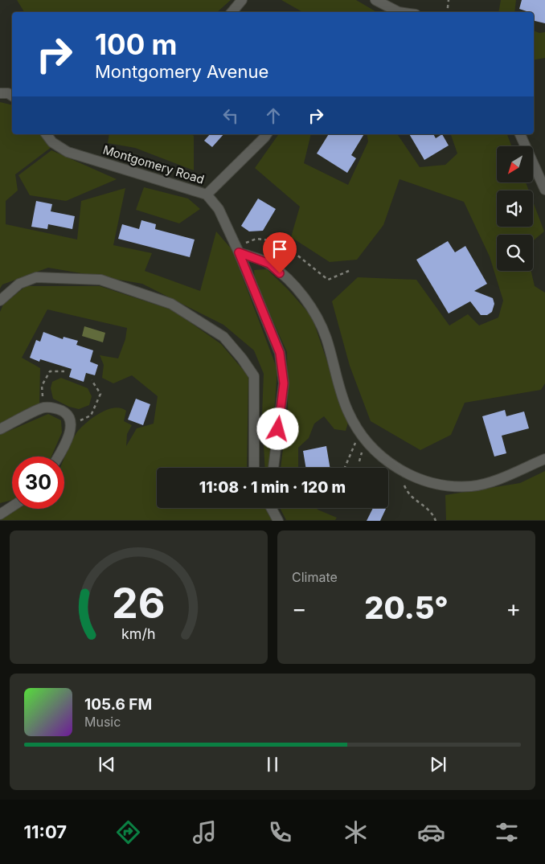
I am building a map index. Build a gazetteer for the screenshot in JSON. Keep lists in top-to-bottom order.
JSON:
{
  "streets": {
    "street": ["Montgomery Road"]
  },
  "north": "bottom left",
  "page": {
    "turn": ["100 m", "Montgomery Avenue"],
    "limit": "30",
    "trip": "11:08 · 1 min · 120 m",
    "tile": "Climate",
    "heat": ["−", "20.5°", "+"],
    "song": ["105.6 FM", "Music"],
    "tabs": "11:07",
    "gauge": ["26", "km/h"]
  }
}
